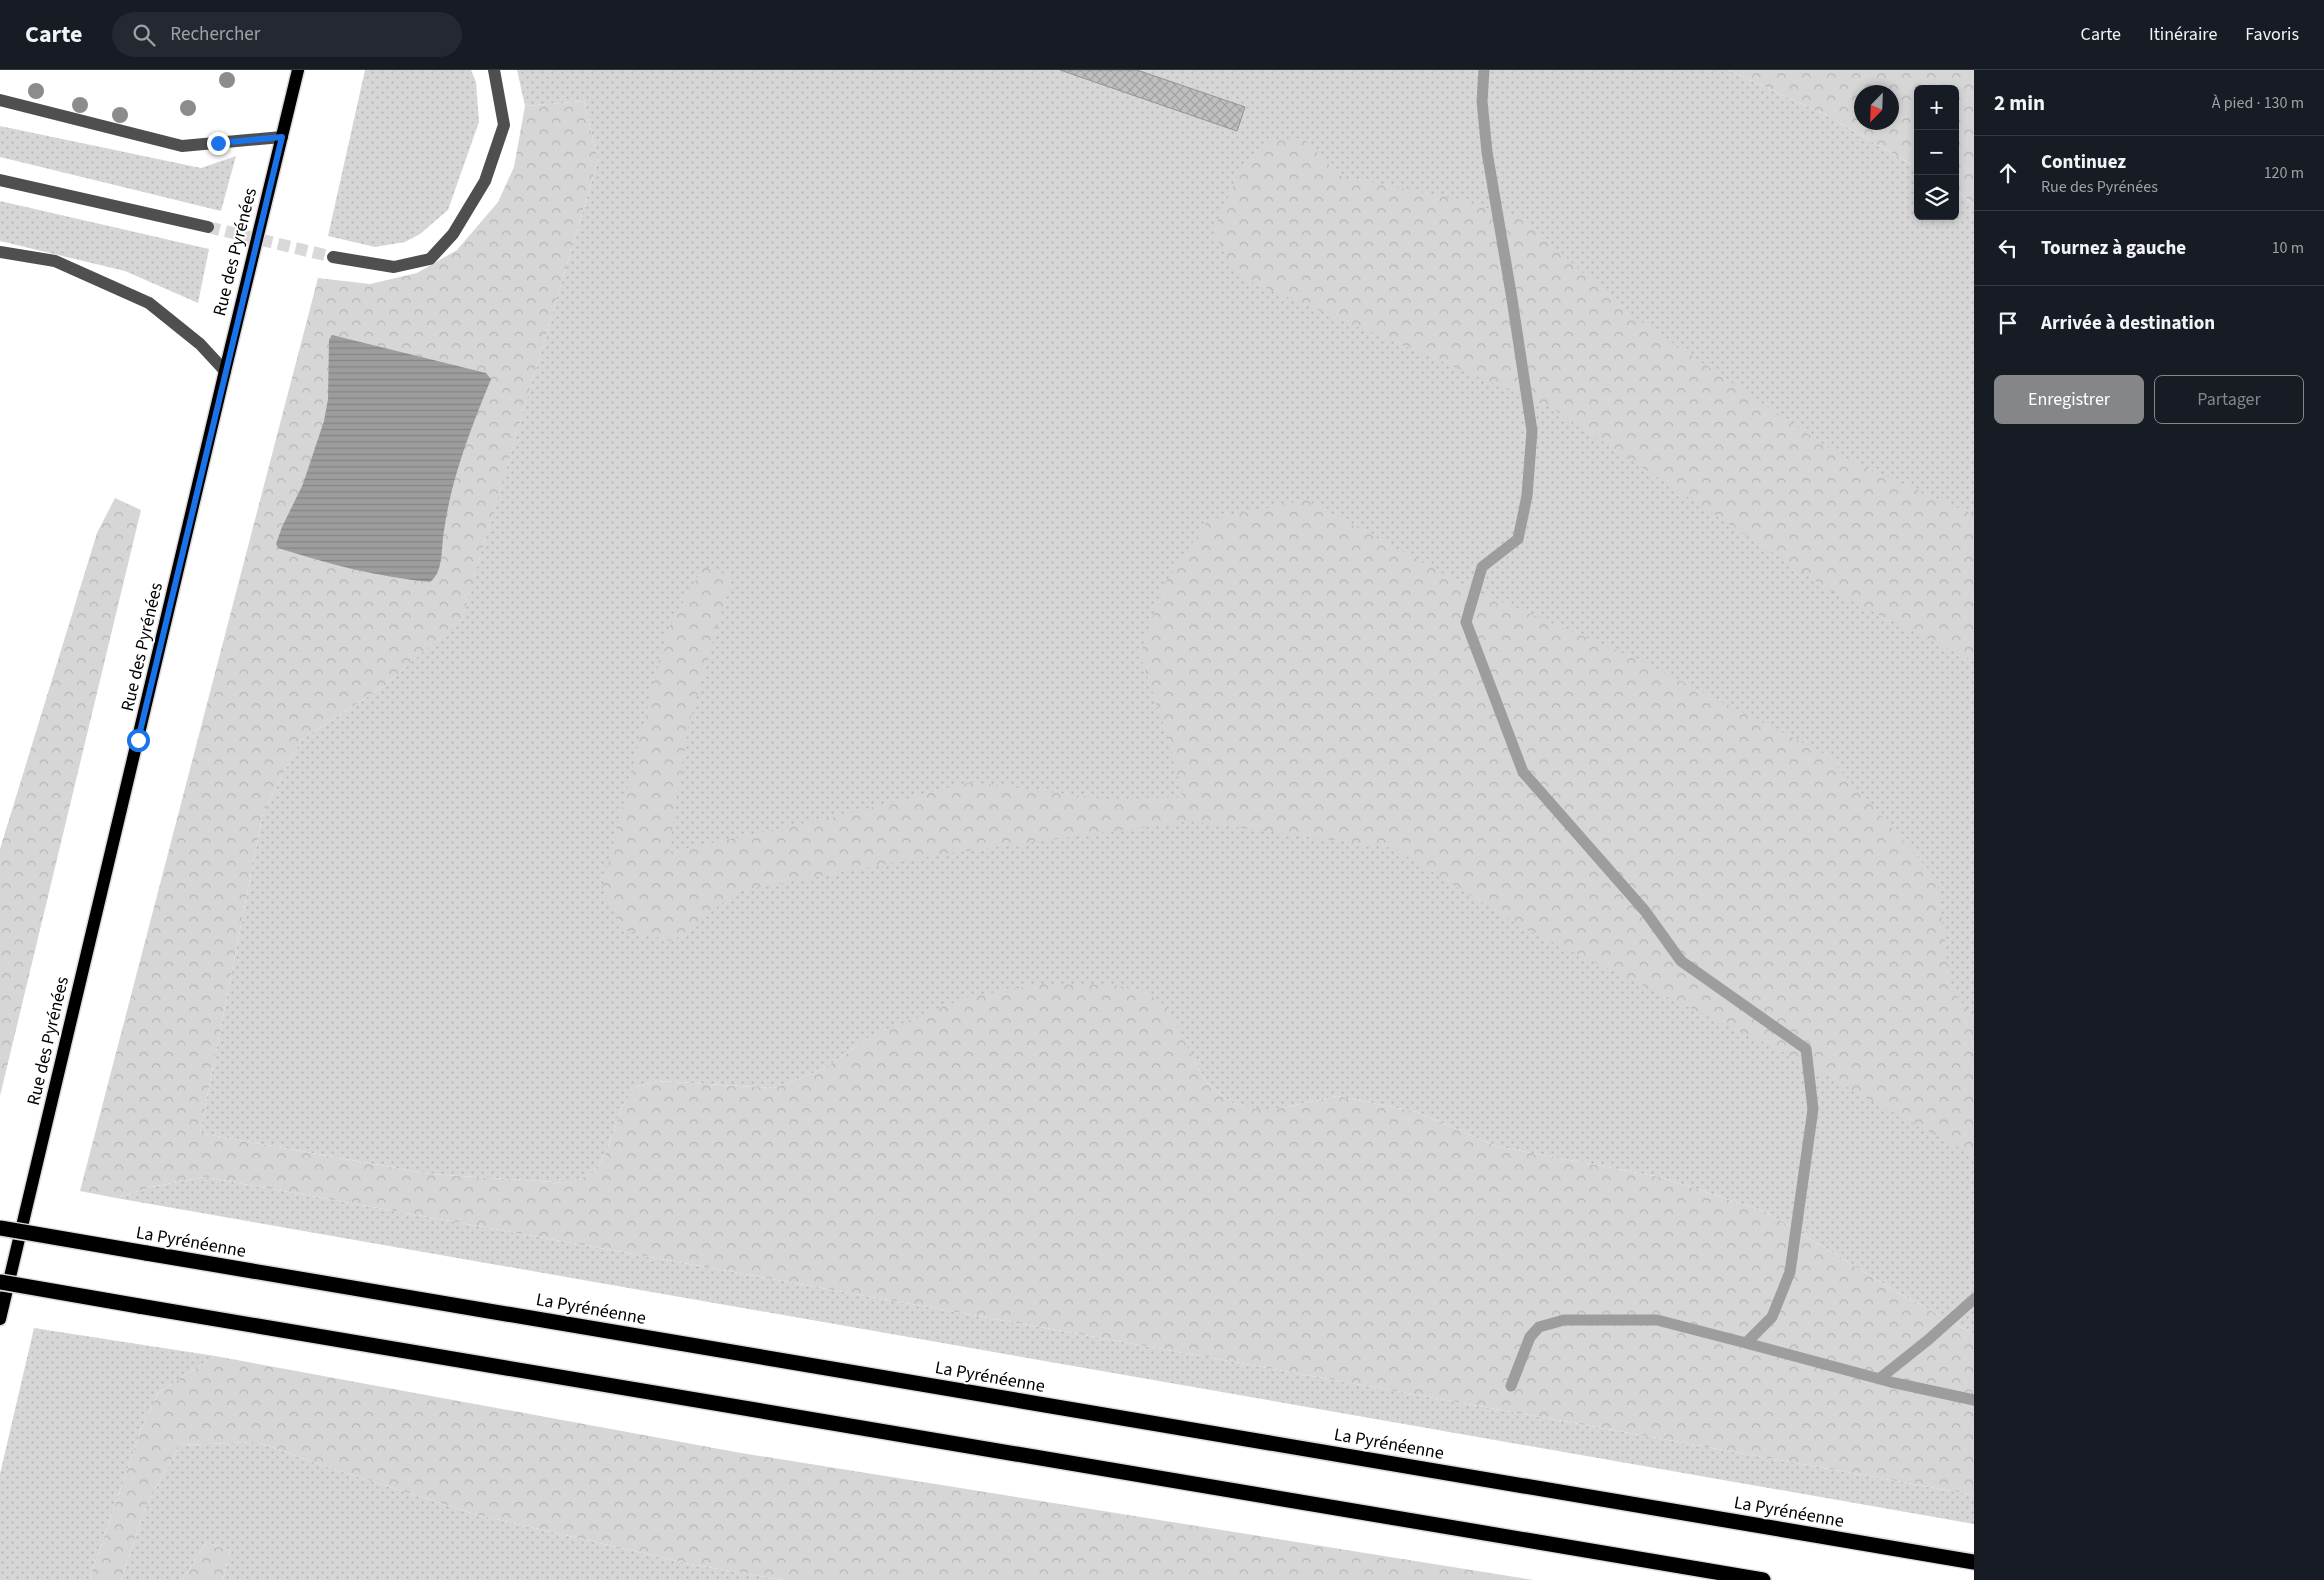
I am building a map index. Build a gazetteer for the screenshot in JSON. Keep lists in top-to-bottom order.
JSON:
{
  "streets": {
    "highway": ["La Pyrénéenne"],
    "main road": ["Rue des Pyrénées"]
  },
  "north": "bottom left",
  "page": {
    "header": "Carte",
    "search": "Rechercher",
    "nav": ["Carte", "Itinéraire", "Favoris"],
    "heading": ["2 min", "À pied · 130 m"],
    "map_buttons": ["+", "−"],
    "list": [
      ["Continuez", "Rue des Pyrénées", "120 m"],
      ["Tournez à gauche", "10 m"],
      "Arrivée à destination"
    ],
    "buttons": ["Enregistrer", "Partager"]
  }
}
